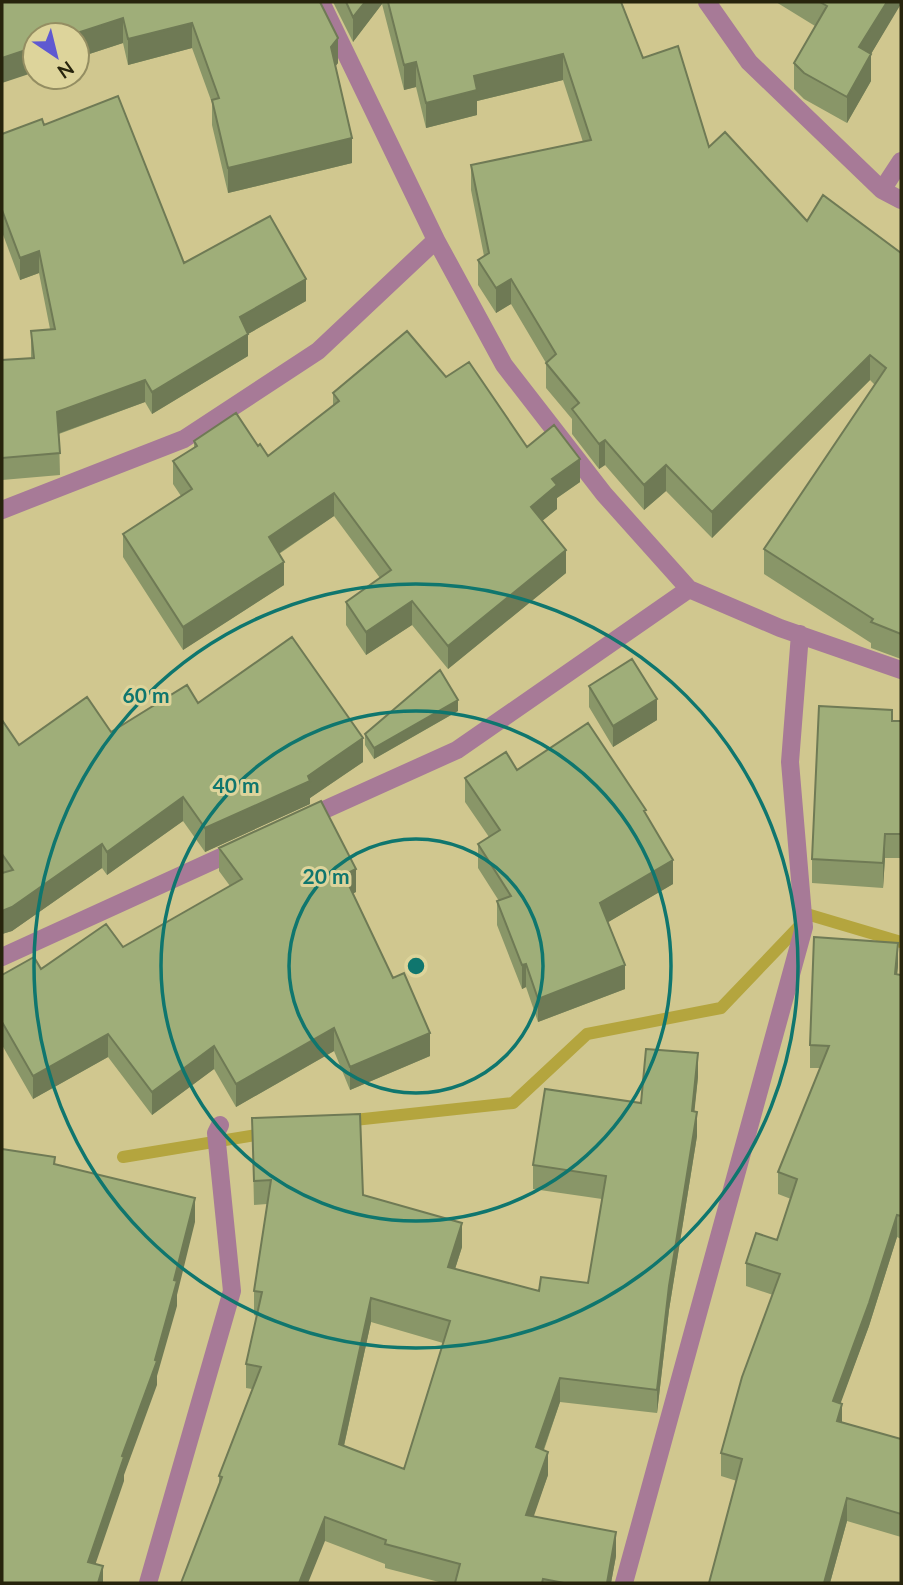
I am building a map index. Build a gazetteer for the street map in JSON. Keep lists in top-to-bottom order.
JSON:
{
  "north": "bottom right",
  "rings": ["60 m", "40 m", "20 m"]
}
